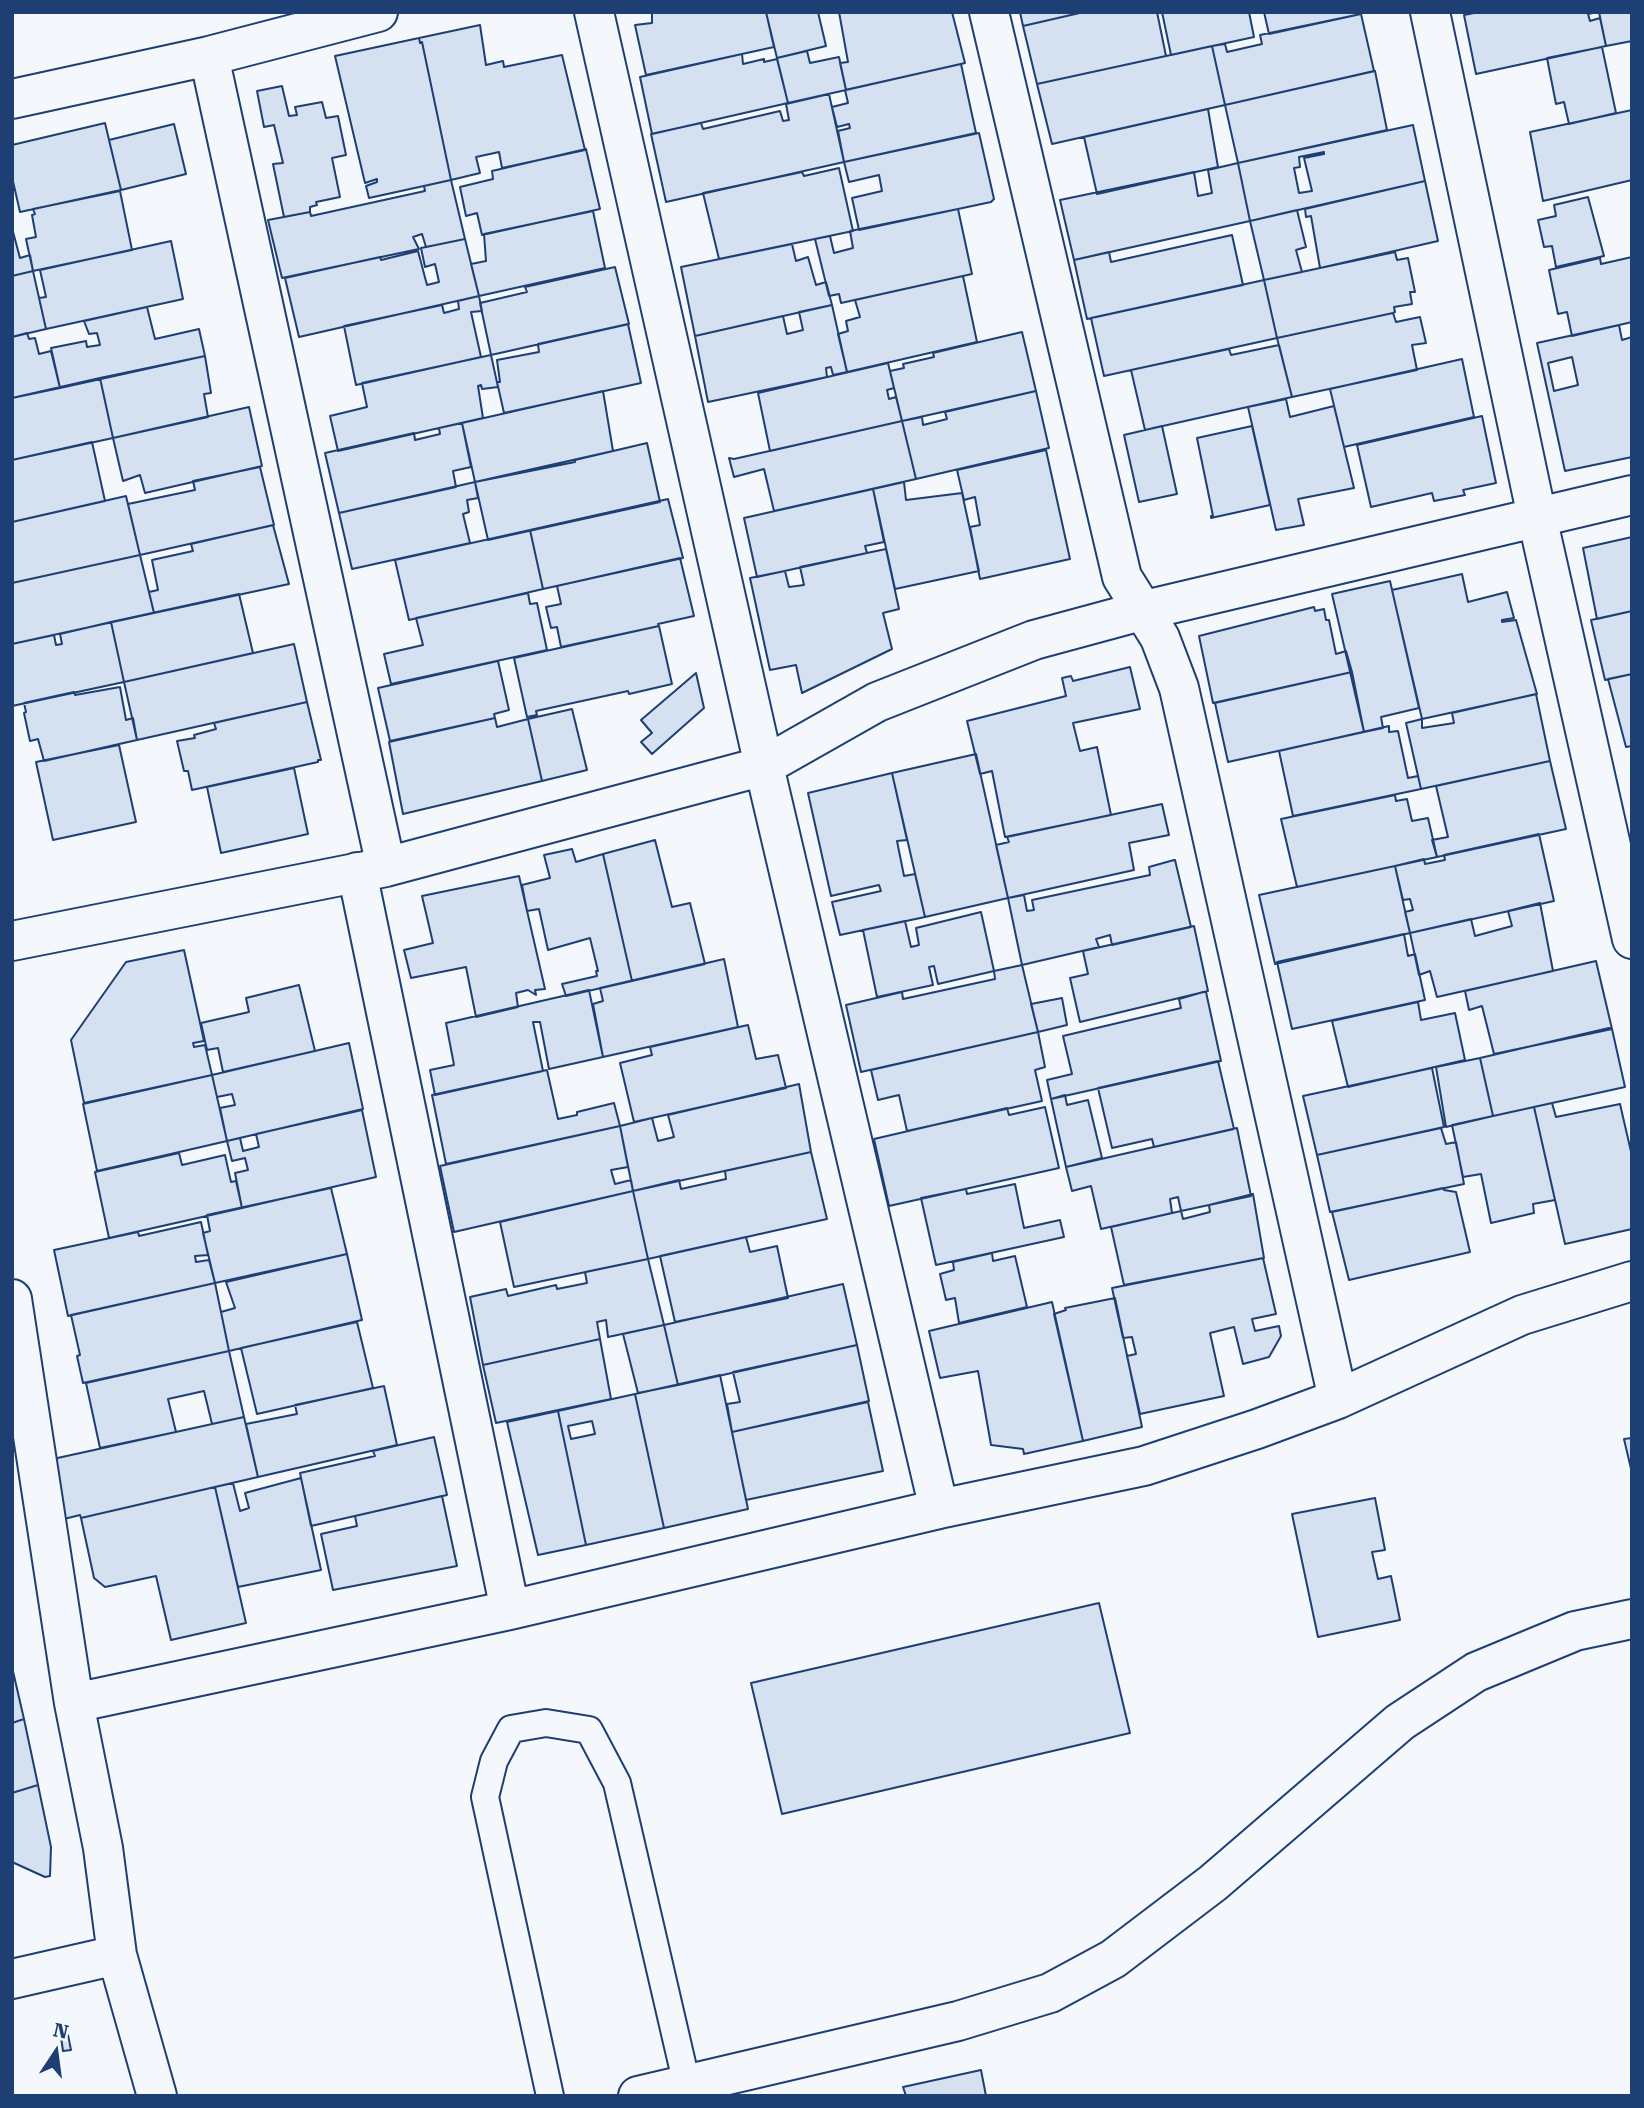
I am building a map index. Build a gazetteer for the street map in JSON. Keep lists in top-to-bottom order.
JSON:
{
  "north": "top"
}
